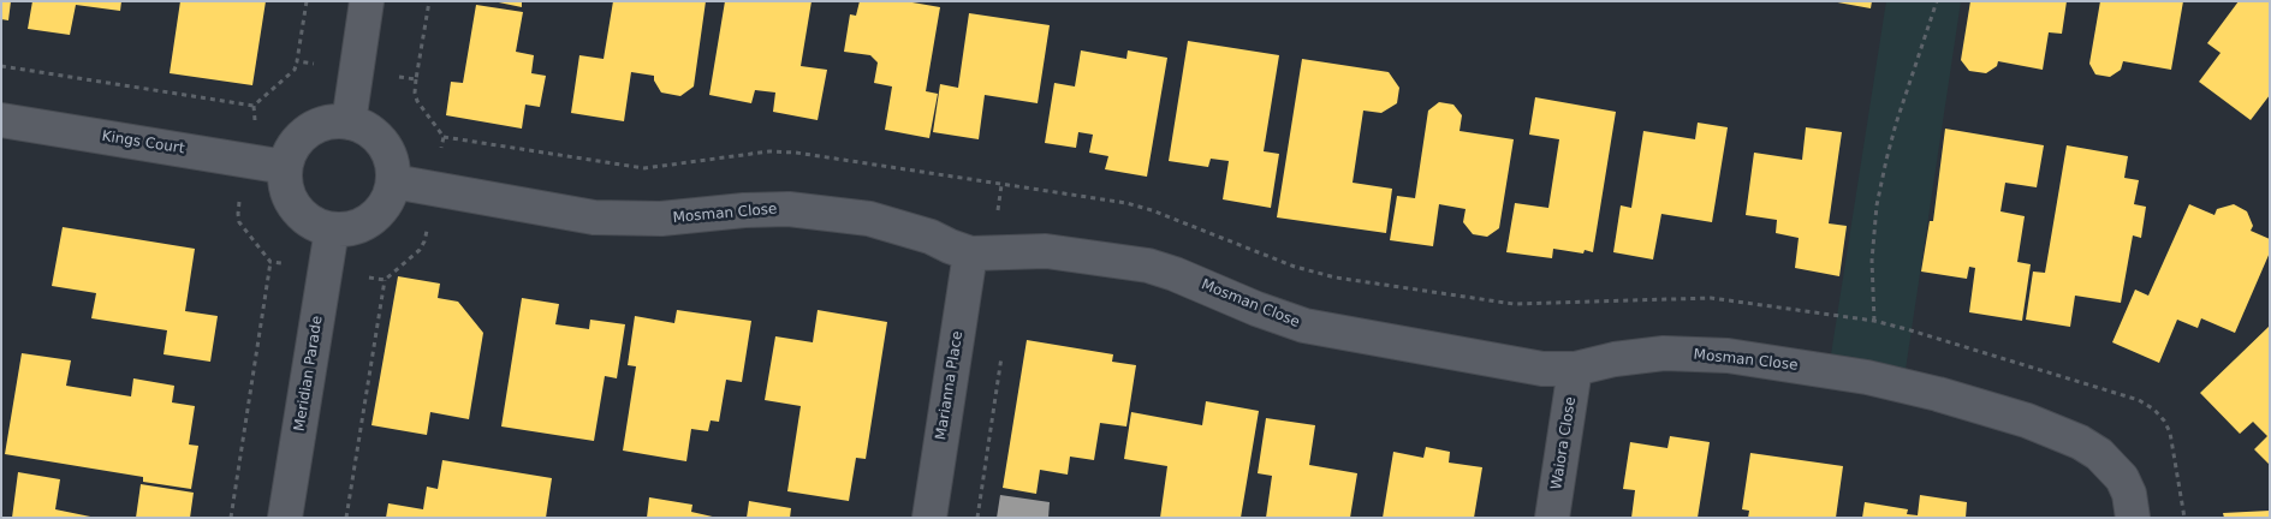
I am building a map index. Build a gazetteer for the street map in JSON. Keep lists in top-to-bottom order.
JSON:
{
  "streets": {
    "street": [
      "Kings Court",
      "Mosman Close",
      "Meridian Parade",
      "Marianna Place",
      "Waiora Close"
    ]
  },
  "crossings": [
    ["Kings Court", "Mosman Close"],
    ["Kings Court", "Meridian Parade"],
    ["Mosman Close", "Meridian Parade"],
    ["Mosman Close", "Marianna Place"],
    ["Mosman Close", "Waiora Close"]
  ]
}
